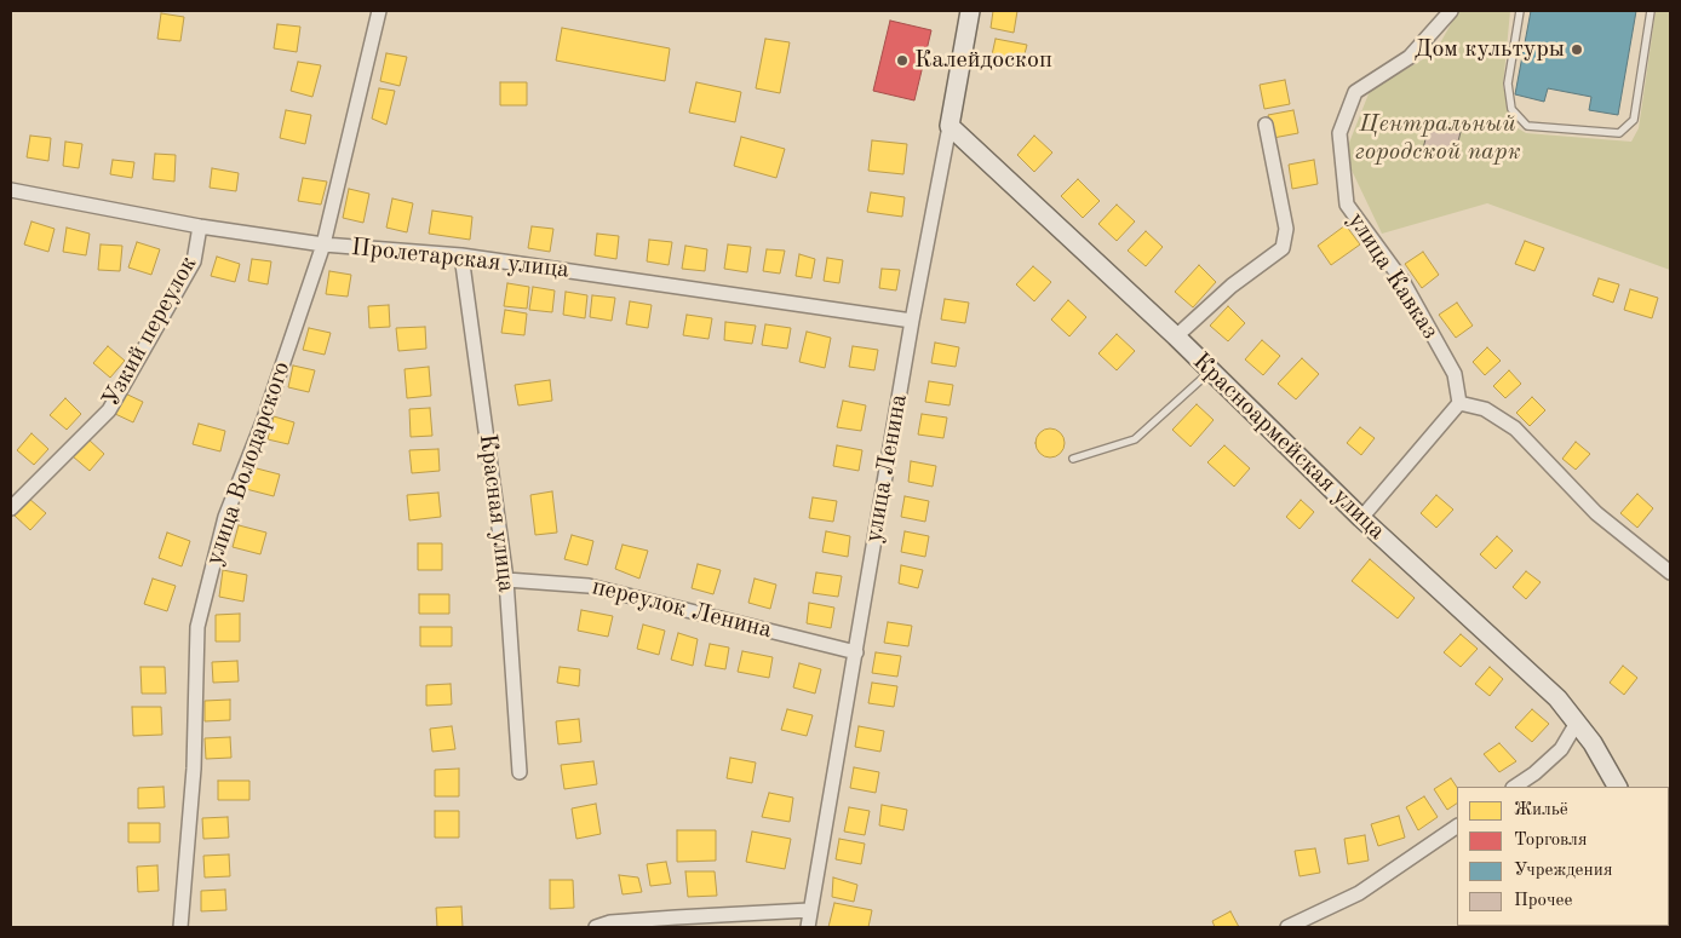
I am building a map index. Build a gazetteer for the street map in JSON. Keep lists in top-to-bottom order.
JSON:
{
  "streets": {
    "street": [
      "Пролетарская улица",
      "улица Кавказ",
      "Узкий переулок",
      "Красноармейская улица",
      "улица Володарского",
      "улица Ленина",
      "Красная улица",
      "переулок Ленина"
    ]
  },
  "crossings": [
    ["Пролетарская улица", "Узкий переулок"],
    ["Пролетарская улица", "улица Володарского"],
    ["Пролетарская улица", "улица Ленина"],
    ["Пролетарская улица", "Красная улица"],
    ["Красноармейская улица", "улица Ленина"],
    ["улица Ленина", "переулок Ленина"],
    ["Красная улица", "переулок Ленина"]
  ],
  "parks": ["Центральный городской парк"],
  "places": ["Дом культуры", "Калейдоскоп"],
  "legend": [
    "Жильё",
    "Торговля",
    "Учреждения",
    "Прочее"
  ]
}
